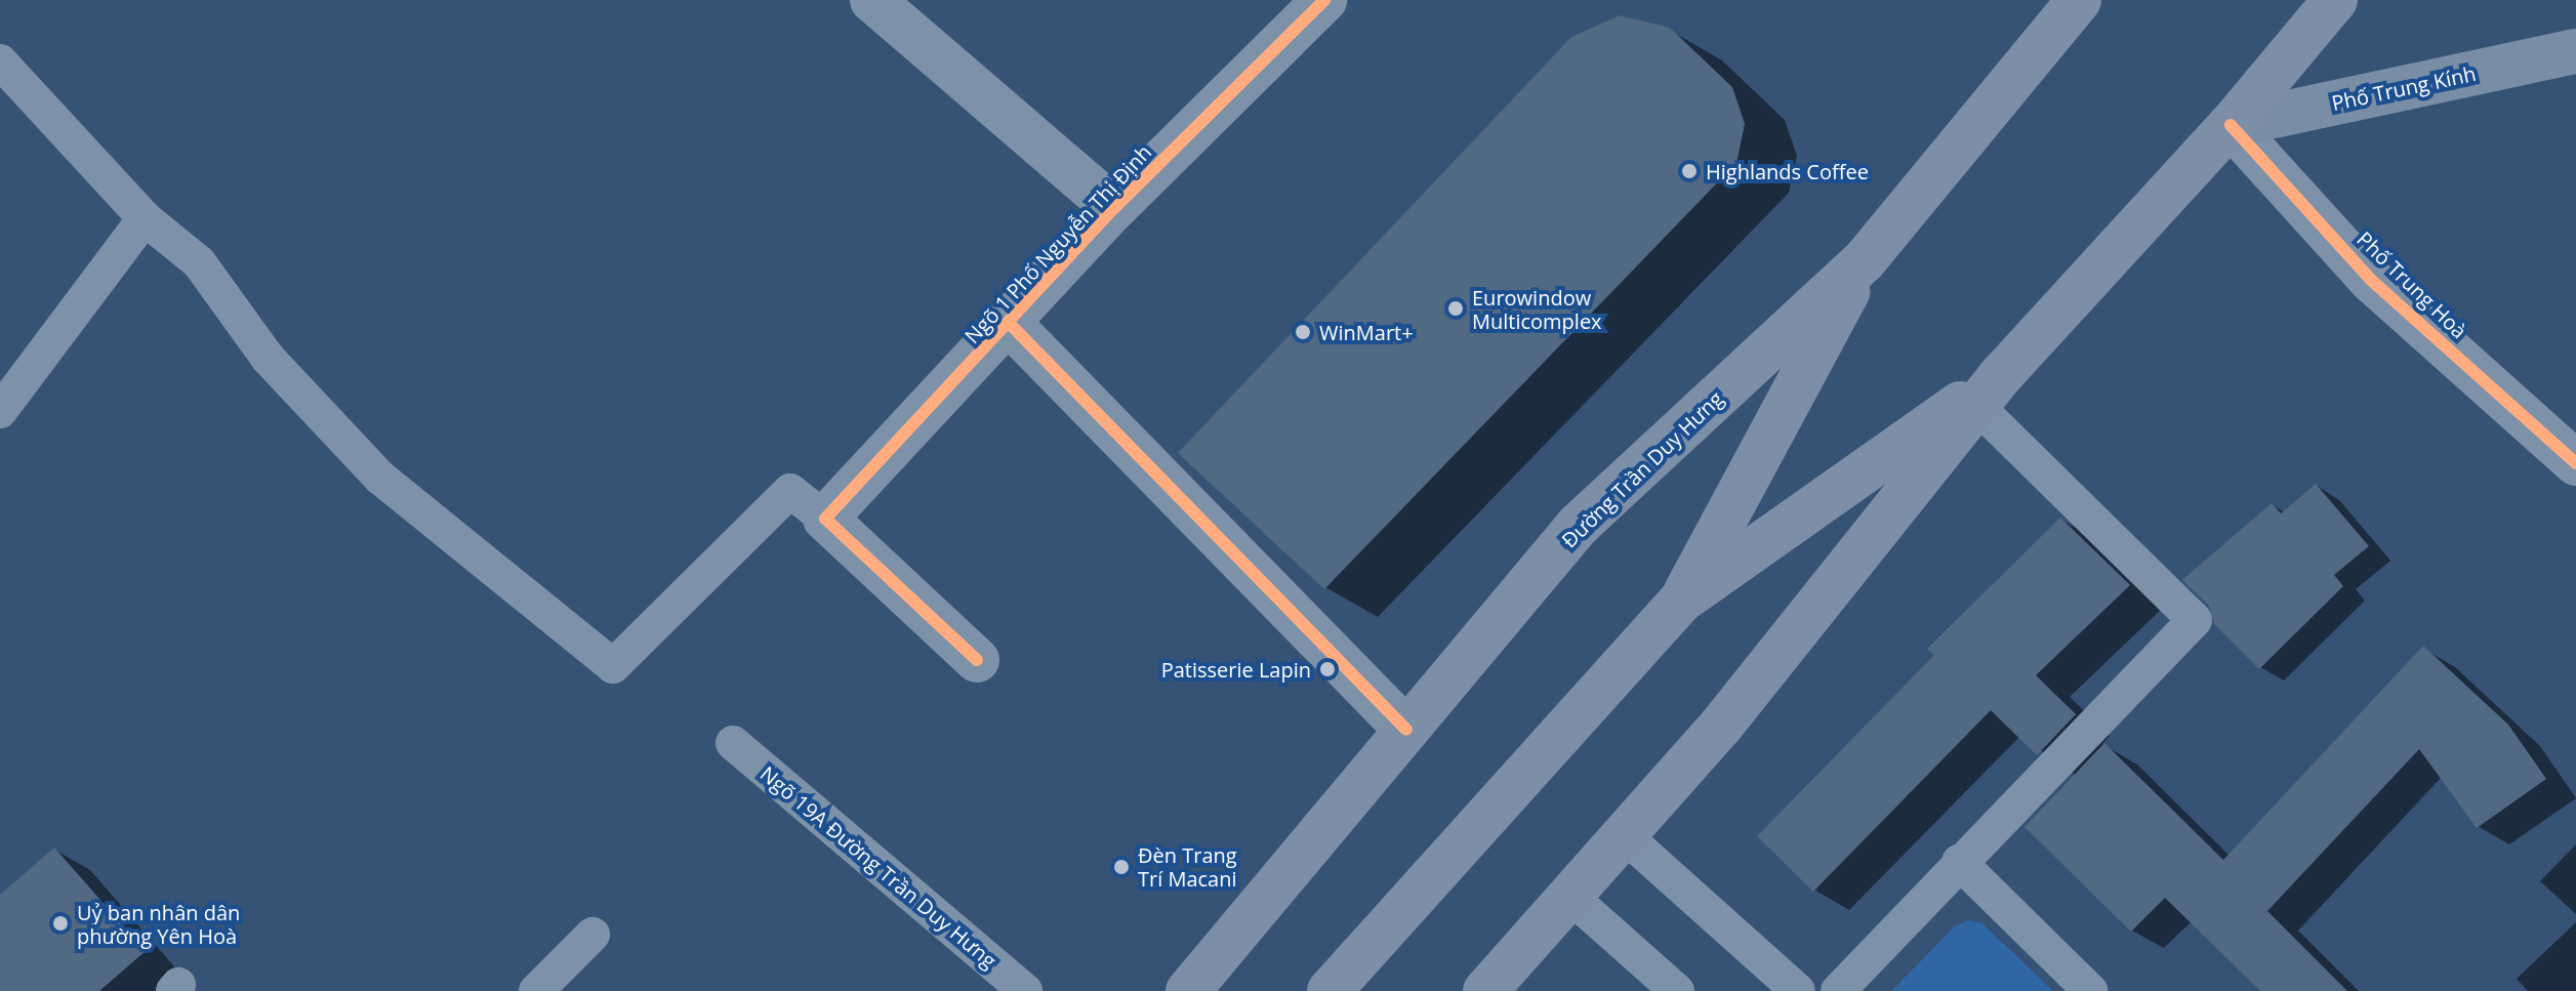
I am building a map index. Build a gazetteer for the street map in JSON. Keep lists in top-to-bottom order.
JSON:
{
  "streets": {
    "main road": ["Phố Trung Kính", "Đường Trần Duy Hưng"],
    "street": ["Ngõ 1 Phố Nguyễn Thị Định", "Phố Trung Hoà"],
    "lane": ["Ngõ 19A Đường Trần Duy Hưng"]
  },
  "crossings": [
    ["Phố Trung Kính", "Phố Trung Hoà"]
  ],
  "places": [
    "Highlands Coffee",
    "Eurowindow Multicomplex",
    "WinMart+",
    "Patisserie Lapin",
    "Đèn Trang Trí Macani",
    "Uỷ ban nhân dân phường Yên Hoà"
  ]
}
